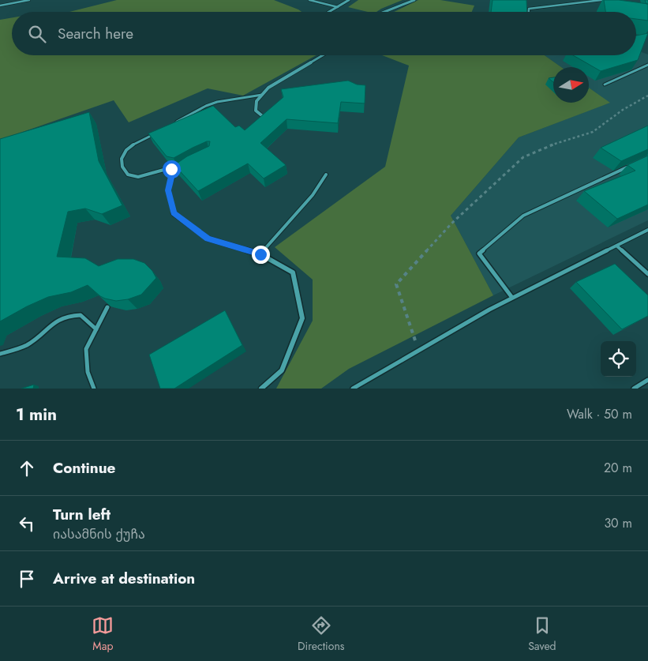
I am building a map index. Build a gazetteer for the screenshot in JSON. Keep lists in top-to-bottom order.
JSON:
{
  "north": "right",
  "page": {
    "search": "Search here",
    "heading": ["1 min", "Walk · 50 m"],
    "list": [
      ["Continue", "20 m"],
      ["Turn left", "იასამნის ქუჩა", "30 m"],
      "Arrive at destination"
    ],
    "nav": ["Map", "Directions", "Saved"]
  }
}
